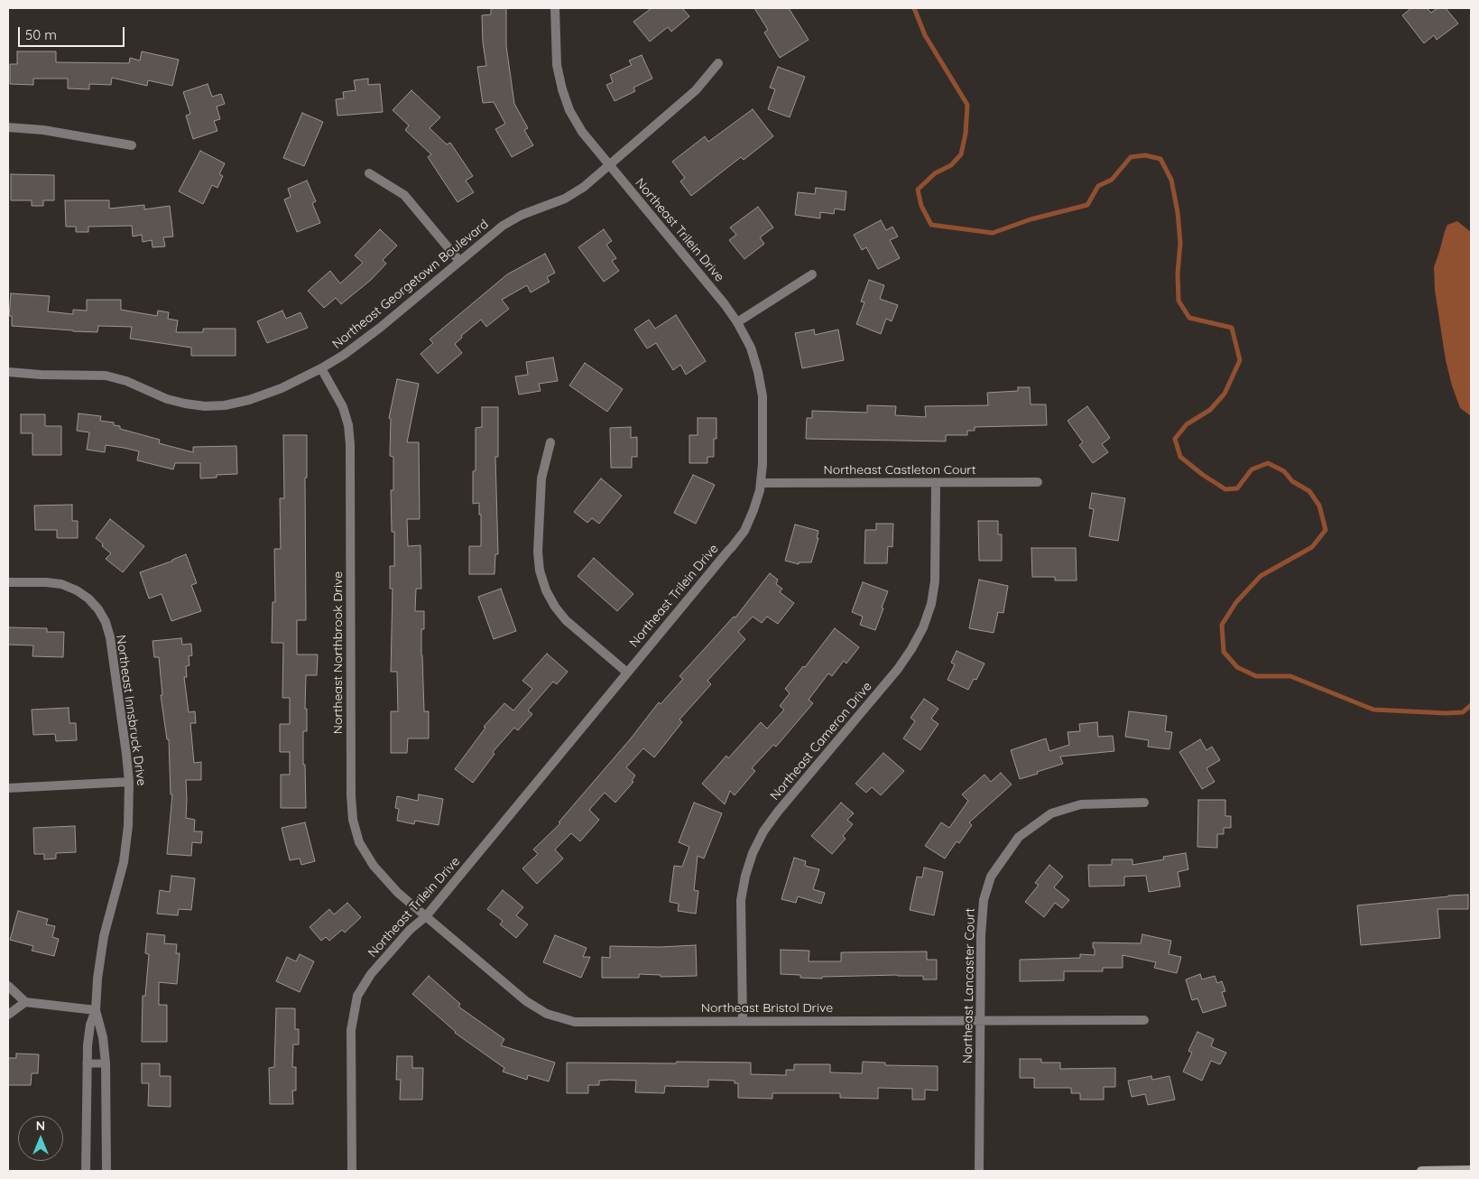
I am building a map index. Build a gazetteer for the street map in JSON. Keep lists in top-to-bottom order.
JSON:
{
  "streets": {
    "street": [
      "Northeast Trilein Drive",
      "Northeast Georgetown Boulevard",
      "Northeast Castleton Court",
      "Northeast Northbrook Drive",
      "Northeast Innsbruck Drive",
      "Northeast Cameron Drive",
      "Northeast Lancaster Court",
      "Northeast Bristol Drive"
    ]
  },
  "crossings": [
    ["Northeast Trilein Drive", "Northeast Georgetown Boulevard"],
    ["Northeast Trilein Drive", "Northeast Castleton Court"],
    ["Northeast Trilein Drive", "Northeast Northbrook Drive"],
    ["Northeast Trilein Drive", "Northeast Bristol Drive"],
    ["Northeast Georgetown Boulevard", "Northeast Northbrook Drive"],
    ["Northeast Castleton Court", "Northeast Cameron Drive"],
    ["Northeast Northbrook Drive", "Northeast Bristol Drive"],
    ["Northeast Cameron Drive", "Northeast Bristol Drive"],
    ["Northeast Lancaster Court", "Northeast Bristol Drive"]
  ],
  "scale_bar": "50 m",
  "north": "top"
}
